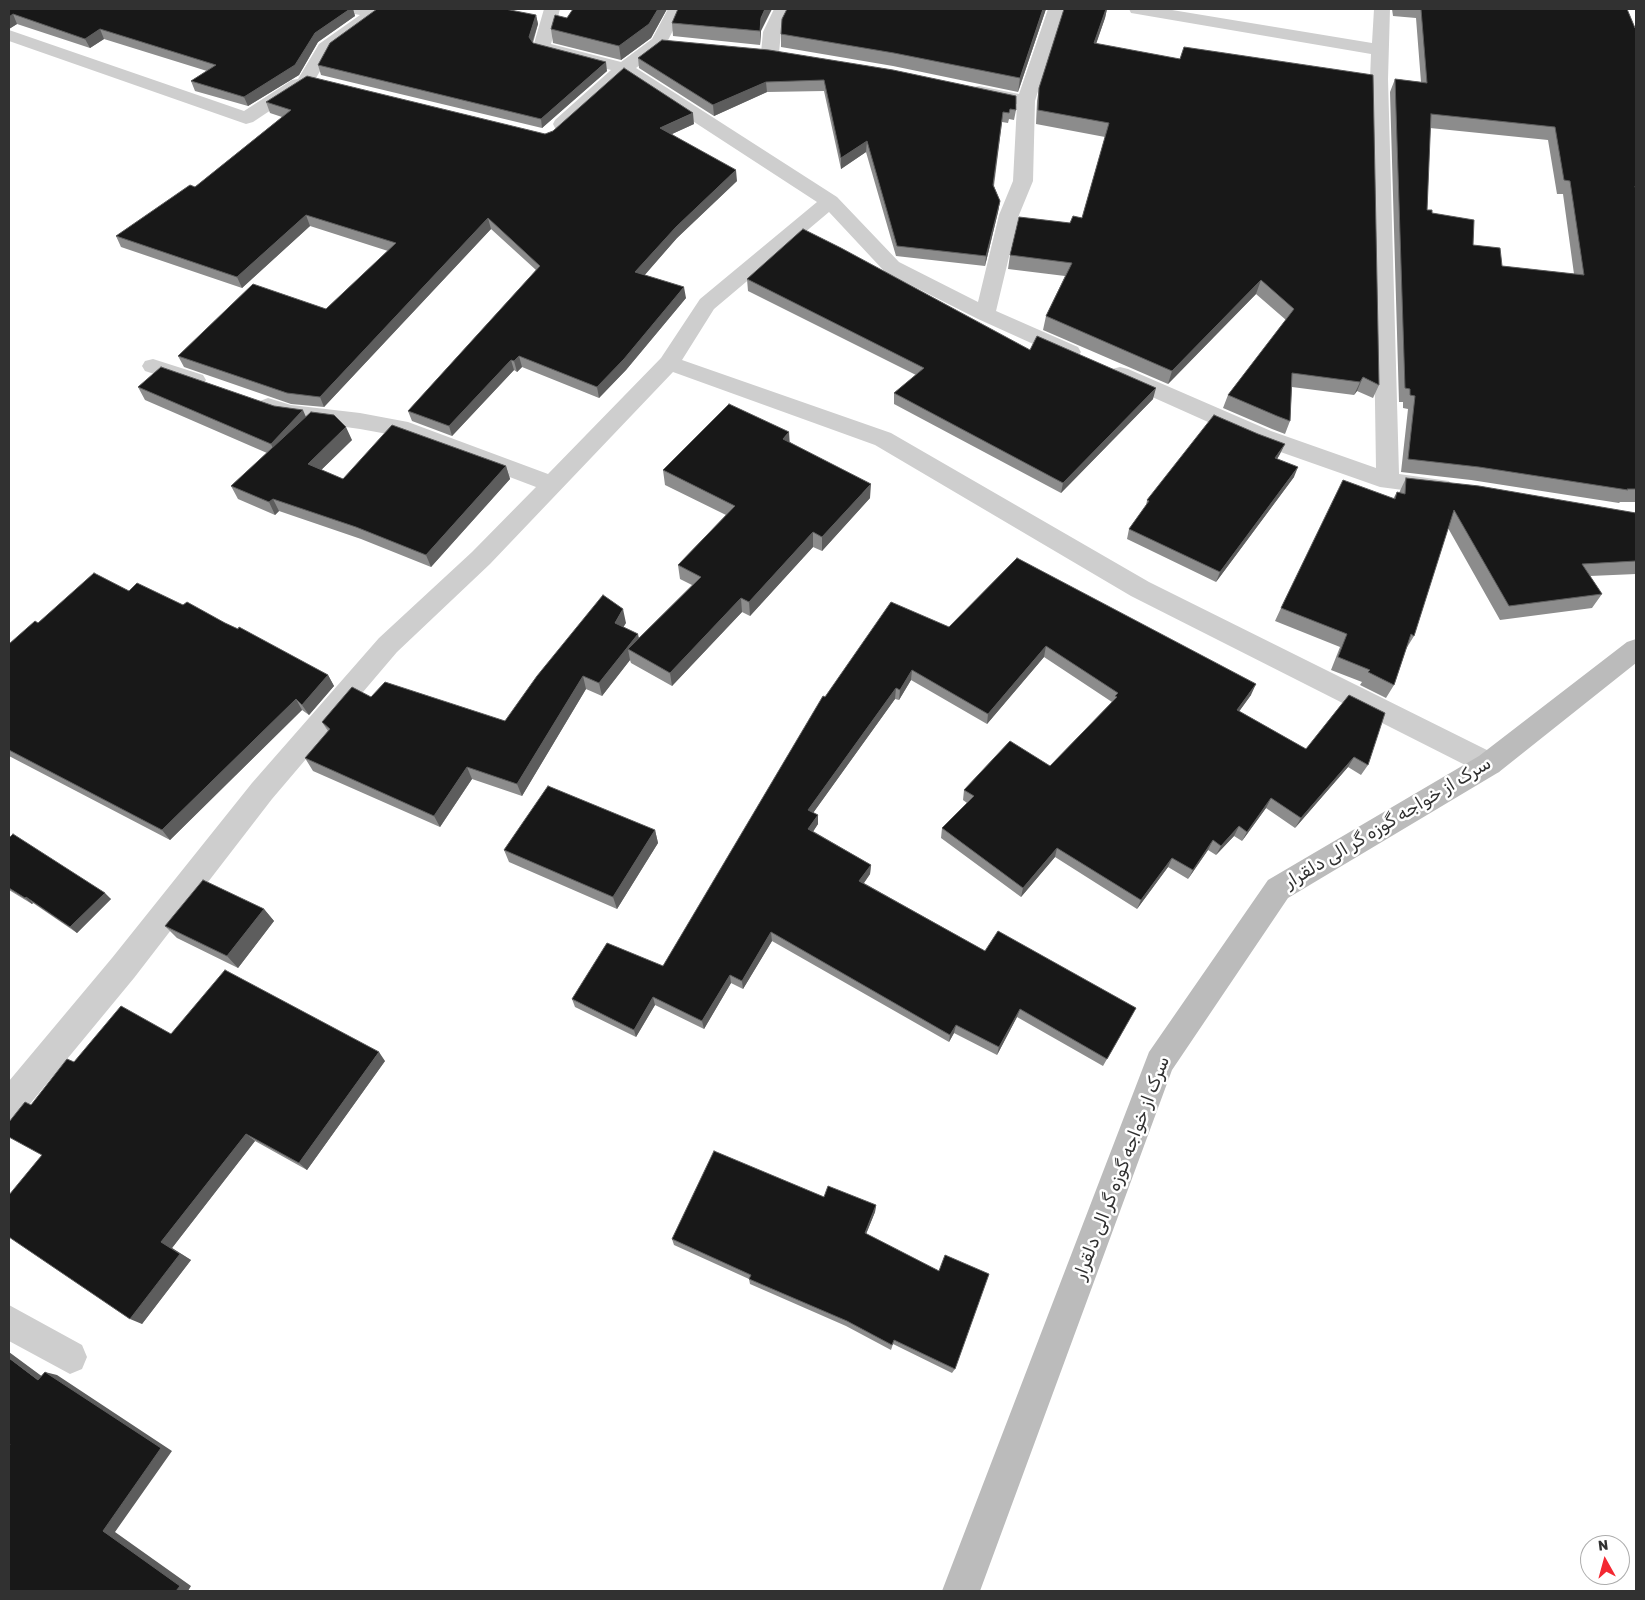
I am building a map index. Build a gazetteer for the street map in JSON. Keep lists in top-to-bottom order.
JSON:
{
  "streets": {
    "street": ["سرک از خواجه گوزه گر الی دلقرار"]
  },
  "north": "top"
}
